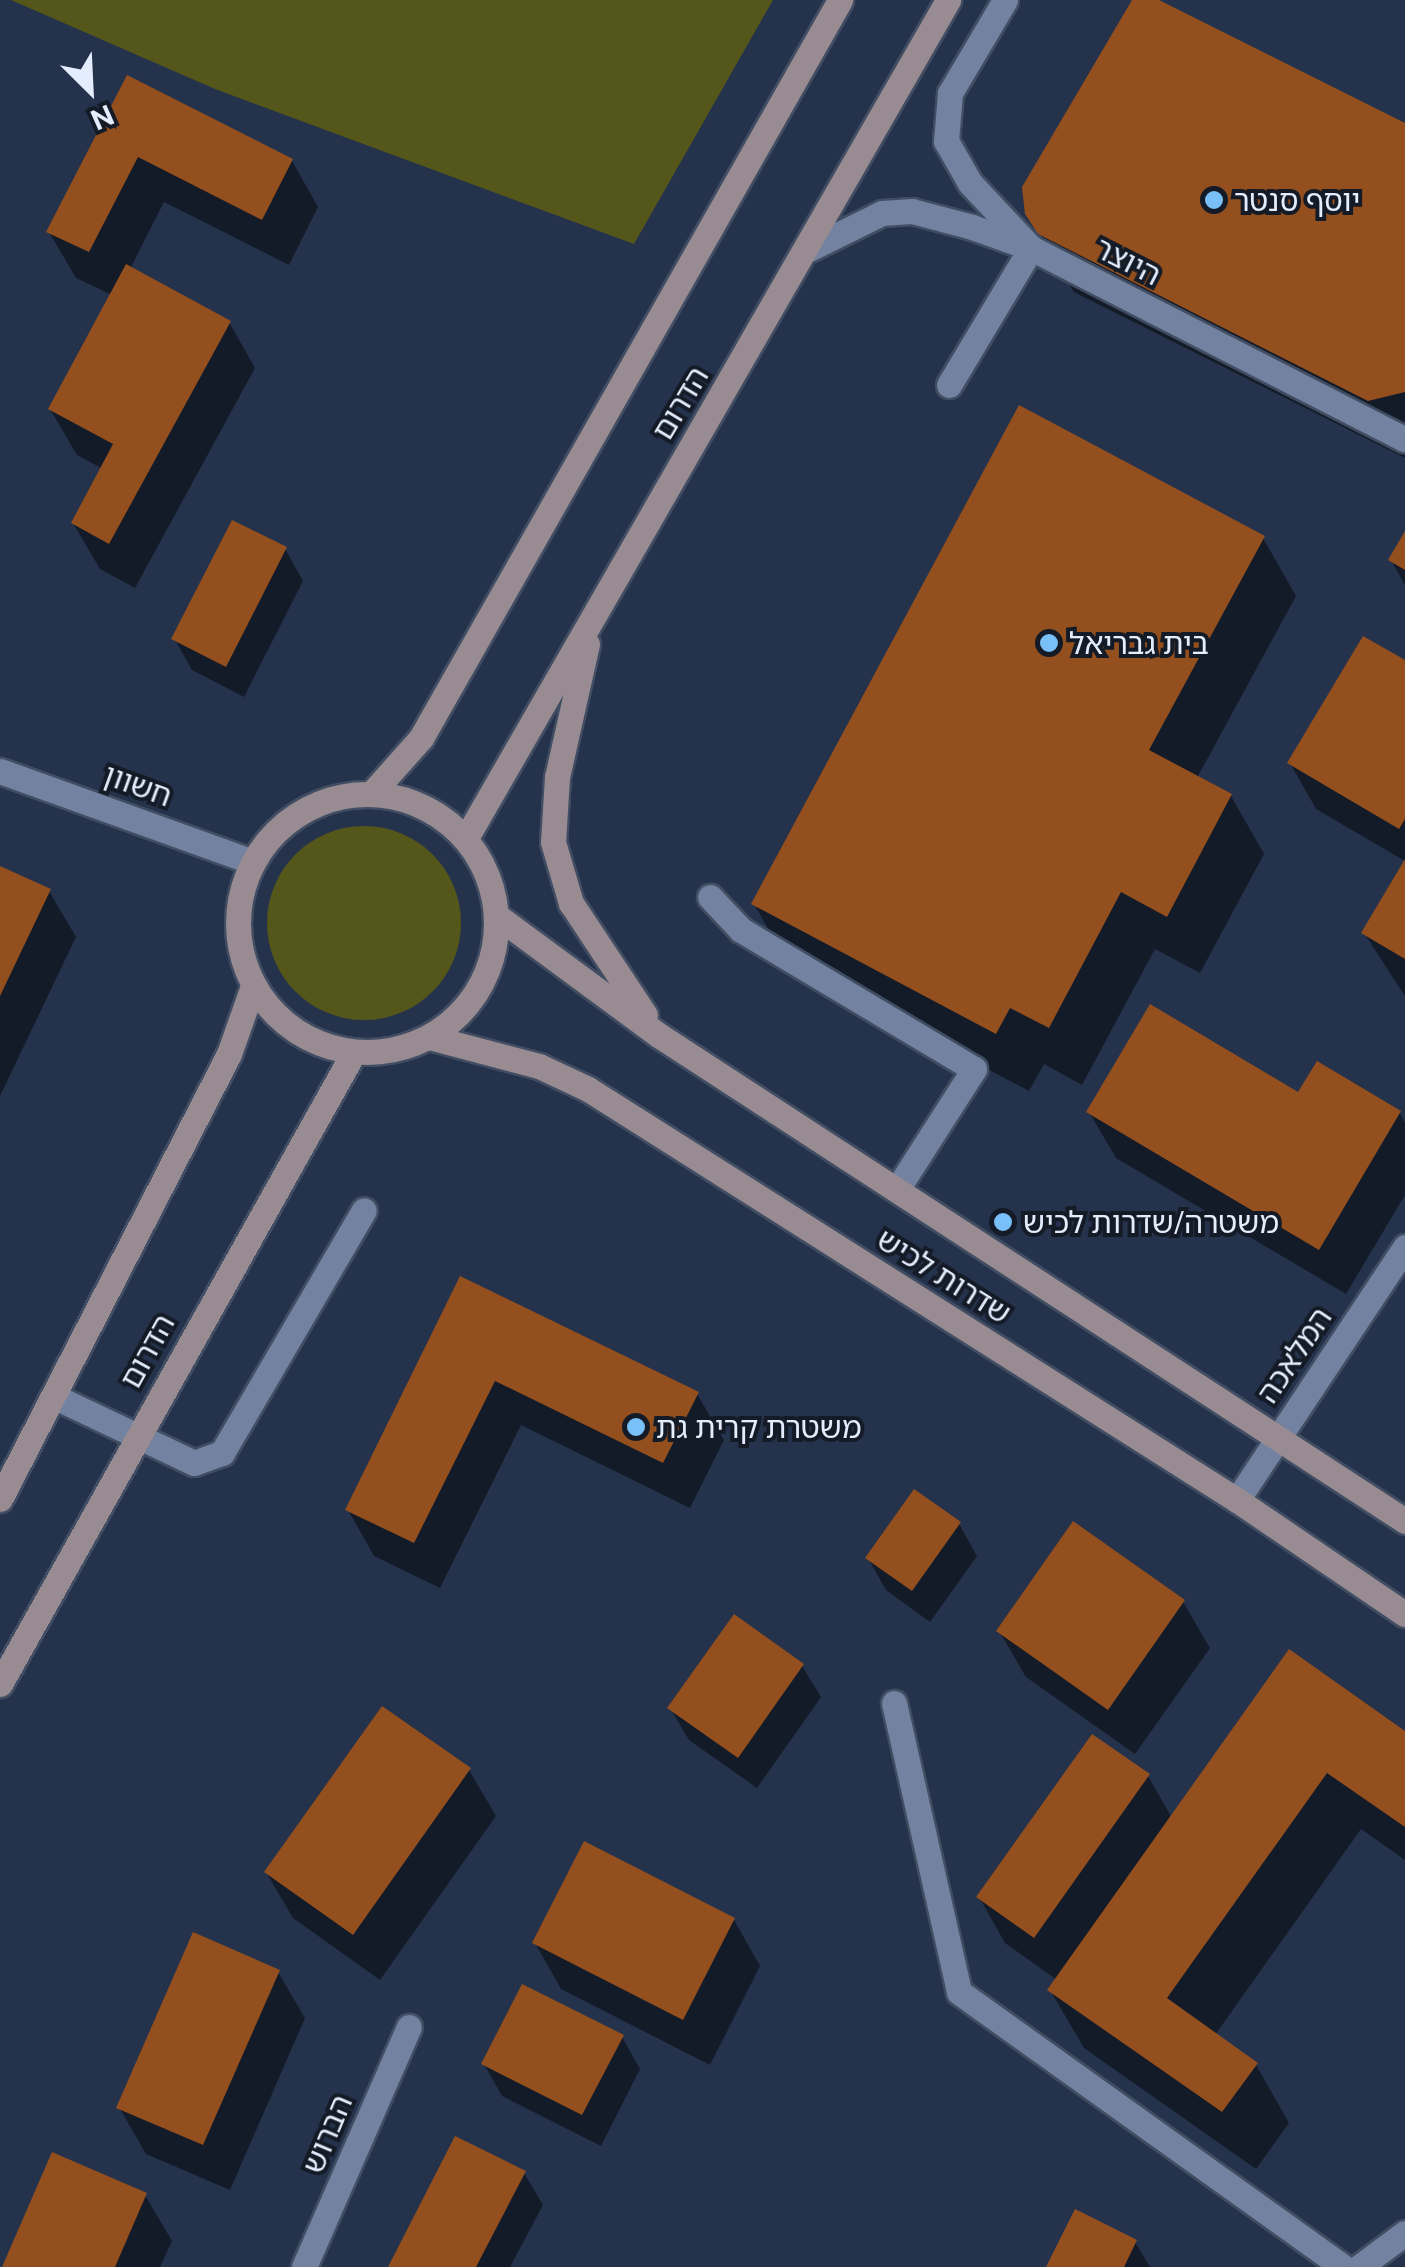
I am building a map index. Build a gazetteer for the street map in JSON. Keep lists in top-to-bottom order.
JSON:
{
  "streets": {
    "main road": ["הדרום", "שדרות לכיש"],
    "street": [
      "היוצר",
      "חשוון",
      "המלאכה",
      "הברוש"
    ]
  },
  "crossings": [
    ["היוצר", "הדרום"],
    ["הדרום", "חשוון"],
    ["הדרום", "שדרות לכיש"],
    ["חשוון", "שדרות לכיש"],
    ["שדרות לכיש", "המלאכה"]
  ],
  "places": [
    "יוסף סנטר",
    "בית גבריאל",
    "משטרה/שדרות לכיש",
    "משטרת קרית גת"
  ],
  "north": "bottom right"
}
